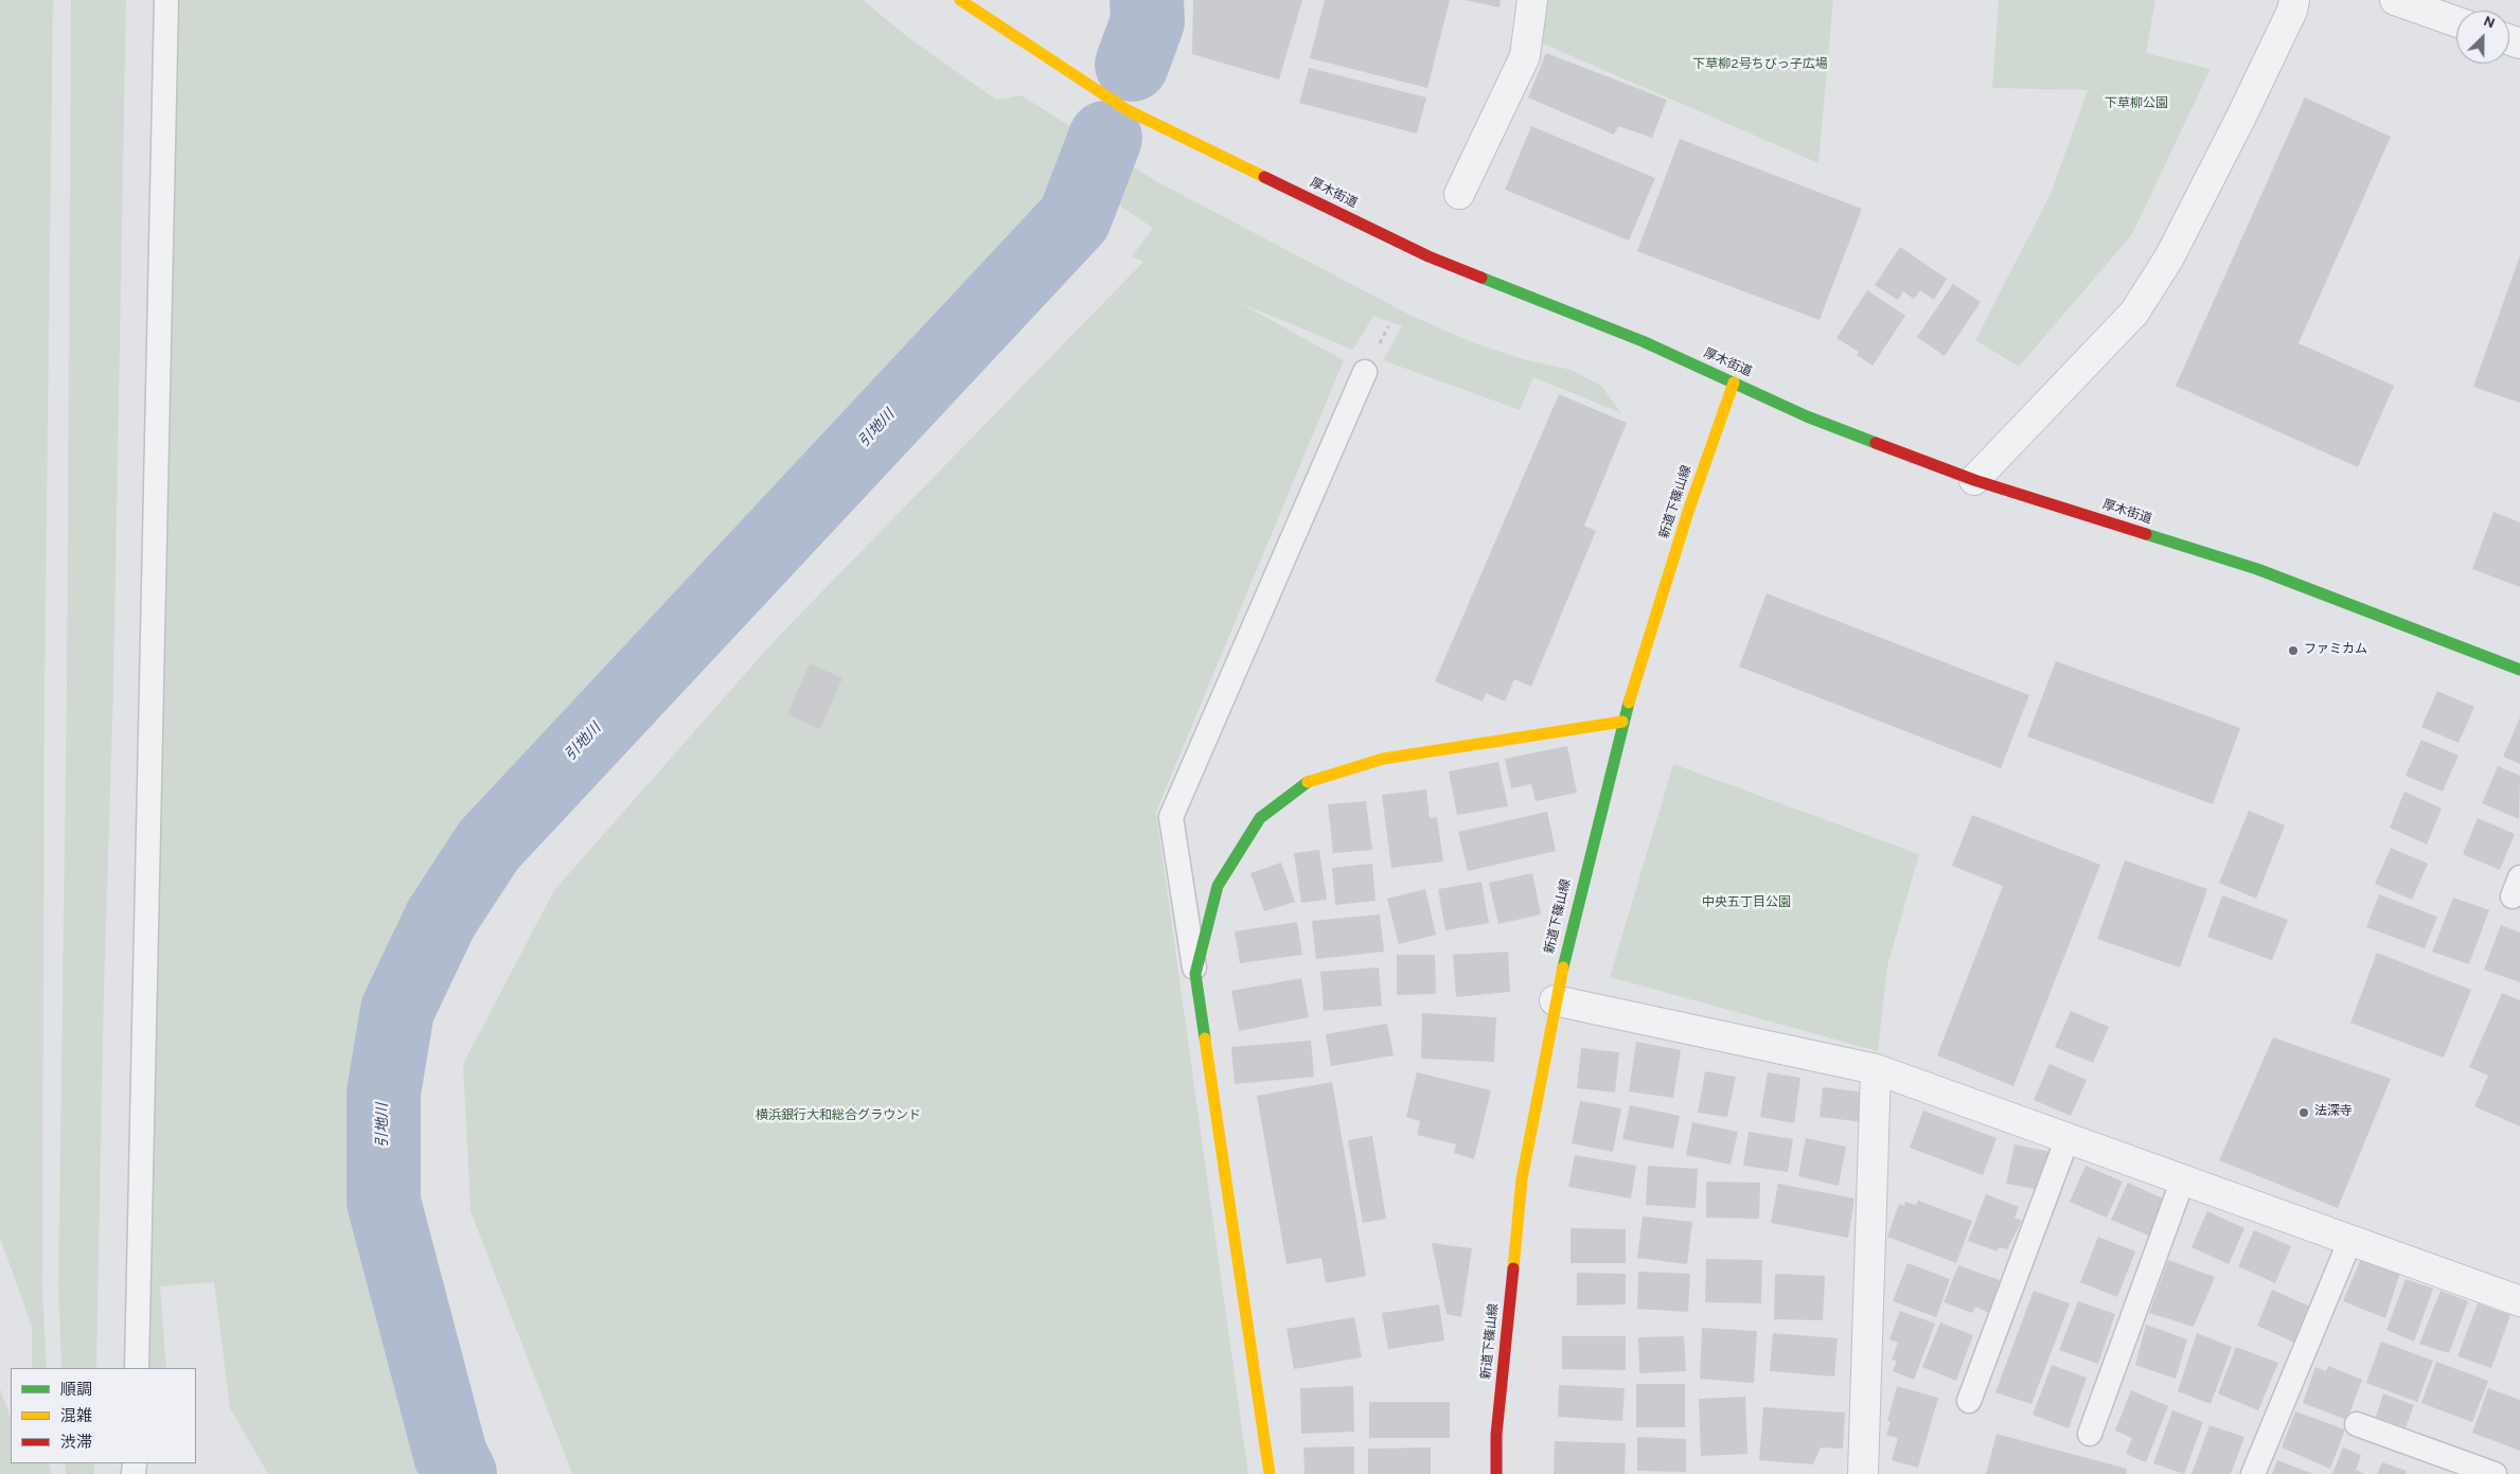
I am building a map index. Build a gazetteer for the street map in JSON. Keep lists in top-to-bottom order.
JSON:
{
  "streets": {
    "street": ["厚木街道", "新道下篠山線"]
  },
  "crossings": [
    ["厚木街道", "新道下篠山線"]
  ],
  "water": ["引地川"],
  "parks": [
    "下草柳2号ちびっ子広場",
    "下草柳公園",
    "中央五丁目公園",
    "横浜銀行大和総合グラウンド"
  ],
  "places": ["ファミカム", "法深寺"],
  "legend": ["順調", "混雑", "渋滞"],
  "north": "top right"
}
